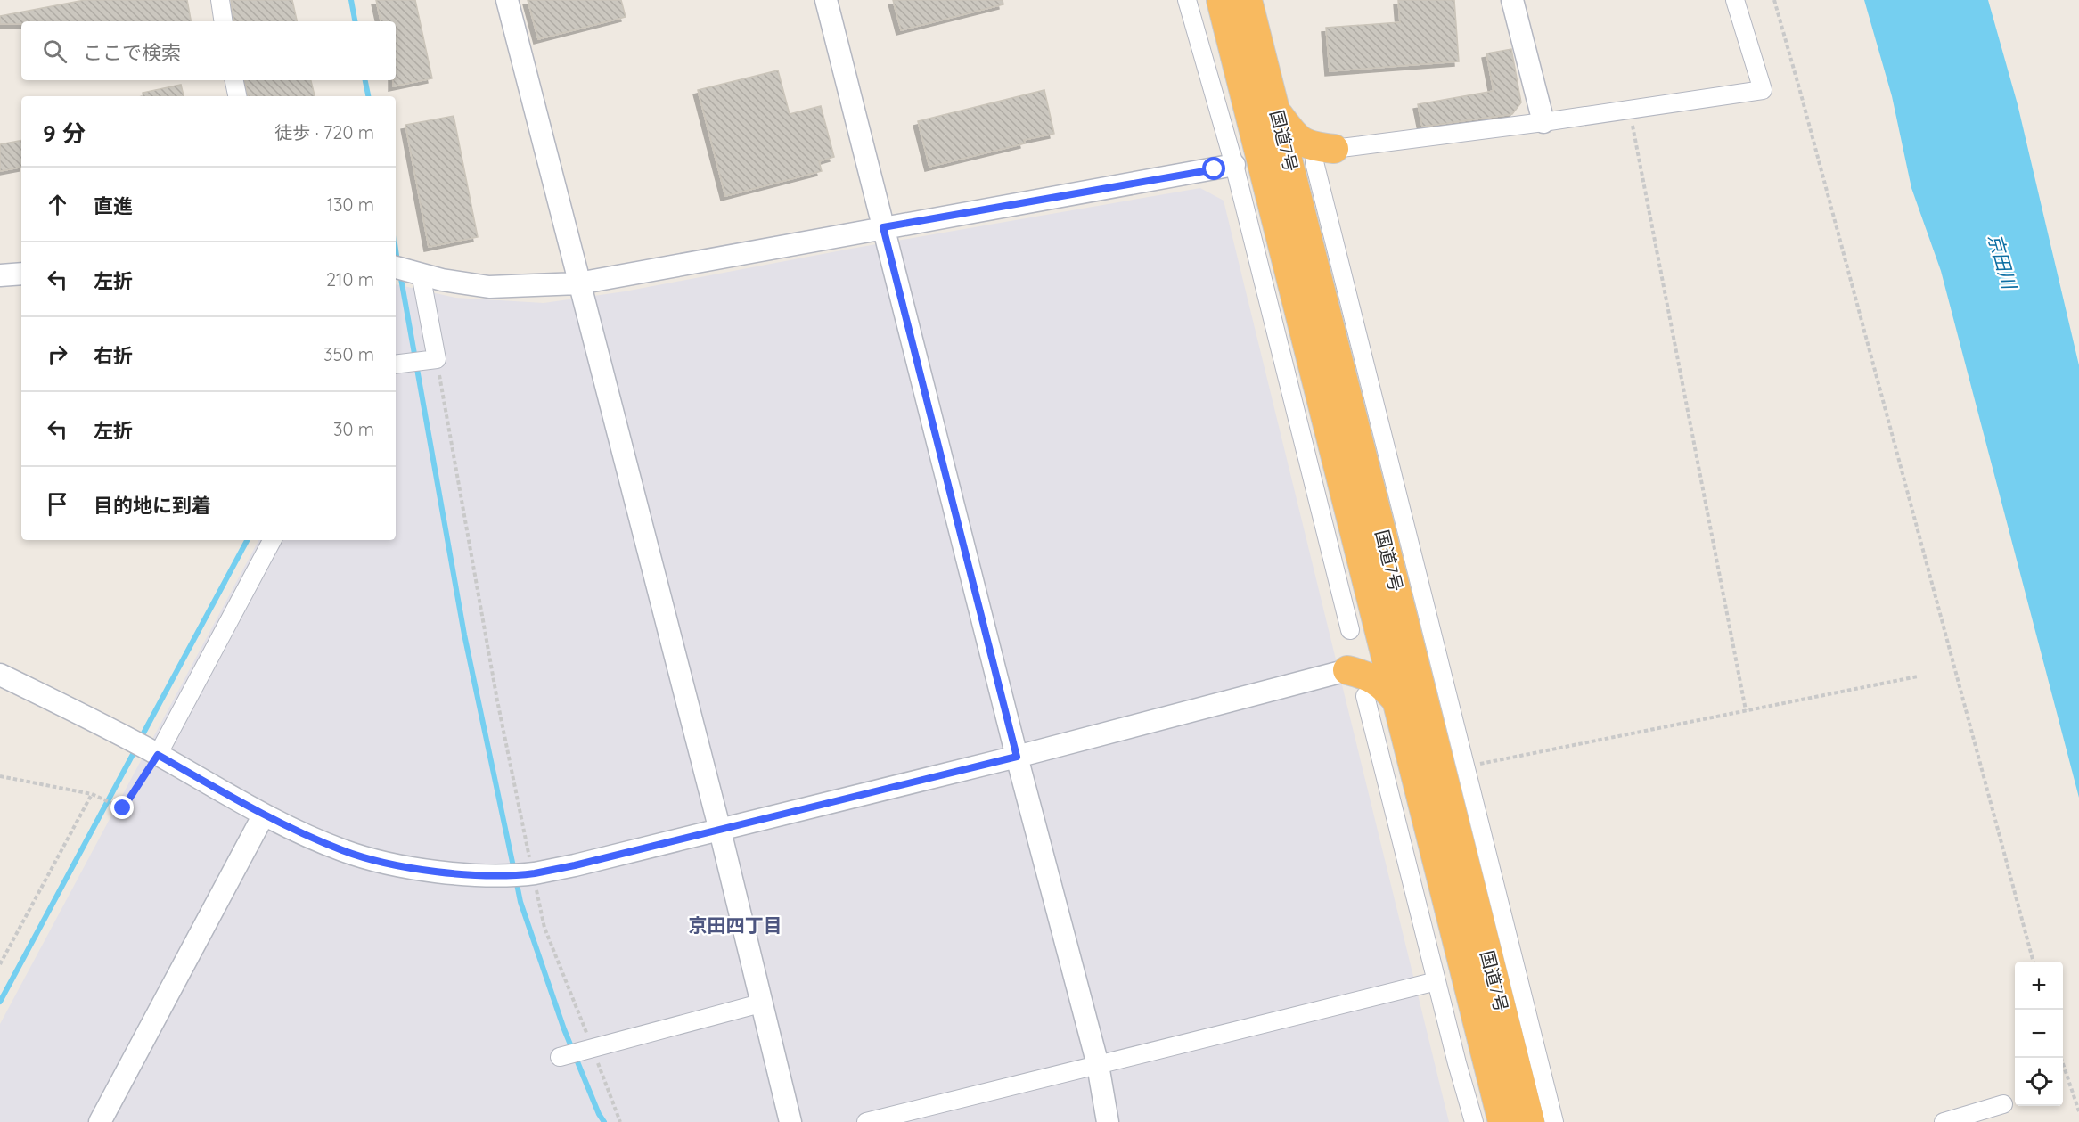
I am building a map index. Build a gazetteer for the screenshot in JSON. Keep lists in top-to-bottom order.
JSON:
{
  "streets": {
    "highway": ["国道7号"]
  },
  "districts": ["京田四丁目"],
  "water": ["京田川"],
  "page": {
    "search": "ここで検索",
    "heading": ["9 分", "徒歩 · 720 m"],
    "list": [
      ["直進", "130 m"],
      ["左折", "210 m"],
      ["右折", "350 m"],
      ["左折", "30 m"],
      "目的地に到着"
    ],
    "map_buttons": ["+", "−"]
  }
}
